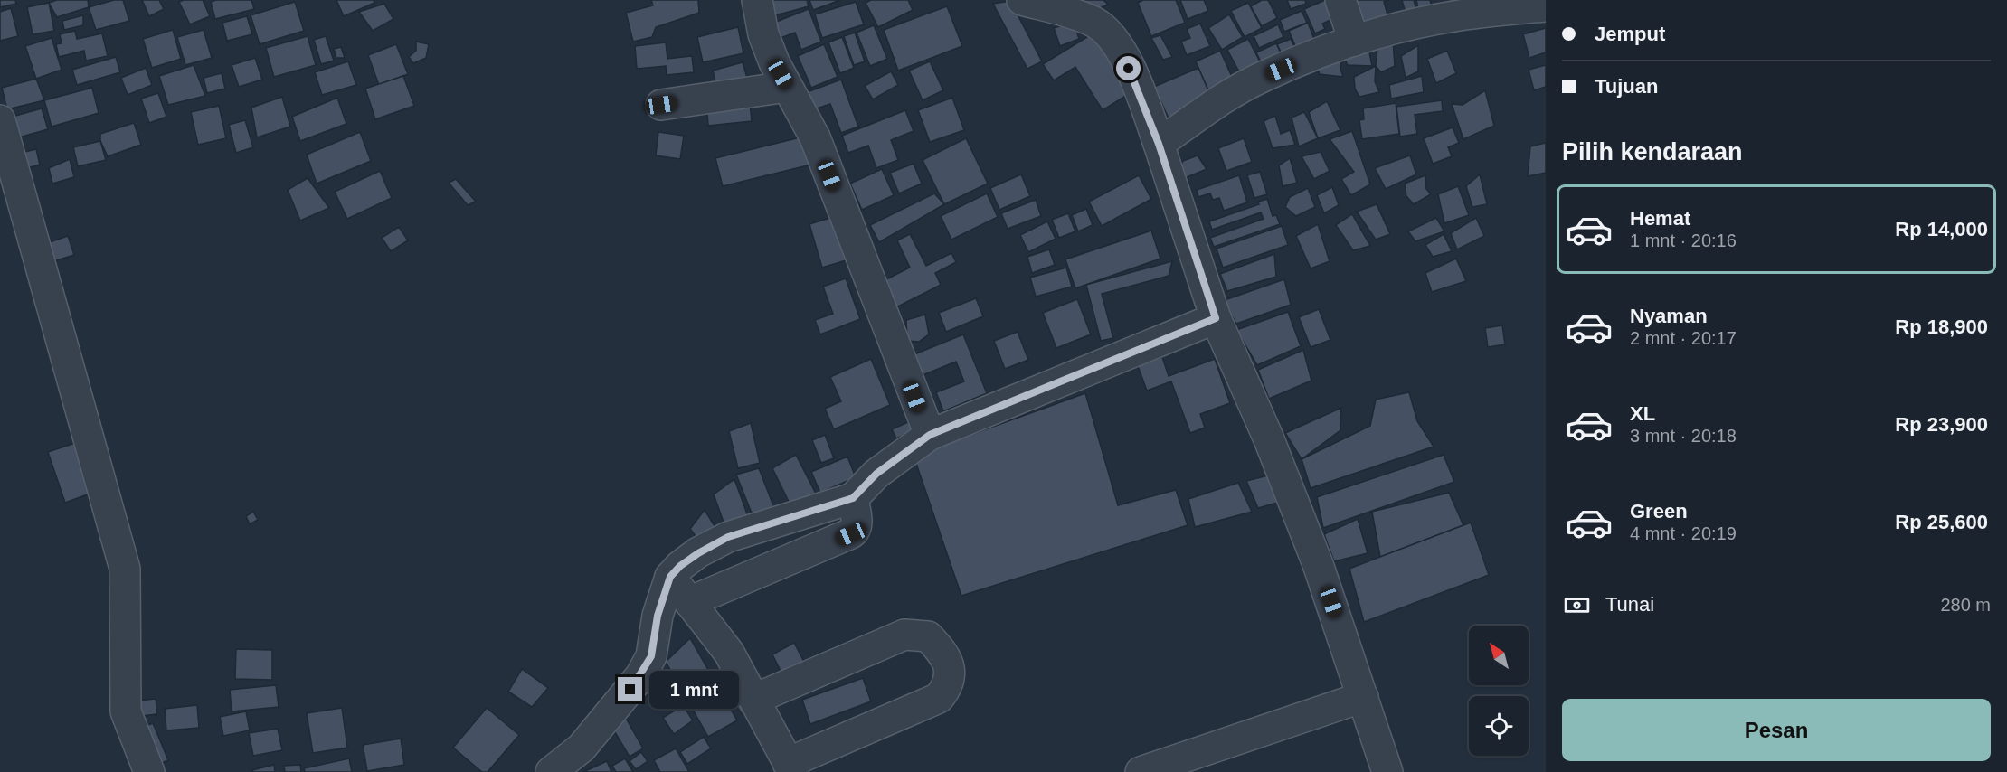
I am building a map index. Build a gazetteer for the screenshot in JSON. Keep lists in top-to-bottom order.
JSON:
{
  "north": "top left",
  "page": {
    "banner": ["Jemput", "Tujuan"],
    "heading": "Pilih kendaraan",
    "list": [
      {
        "name": "Hemat",
        "note": "1 mnt · 20:16",
        "value": "Rp 14,000"
      },
      {
        "name": "Nyaman",
        "note": "2 mnt · 20:17",
        "value": "Rp 18,900"
      },
      {
        "name": "XL",
        "note": "3 mnt · 20:18",
        "value": "Rp 23,900"
      },
      {
        "name": "Green",
        "note": "4 mnt · 20:19",
        "value": "Rp 25,600"
      }
    ],
    "pay": ["Tunai", "280 m"],
    "bubble": "1 mnt",
    "buttons": "Pesan"
  }
}
